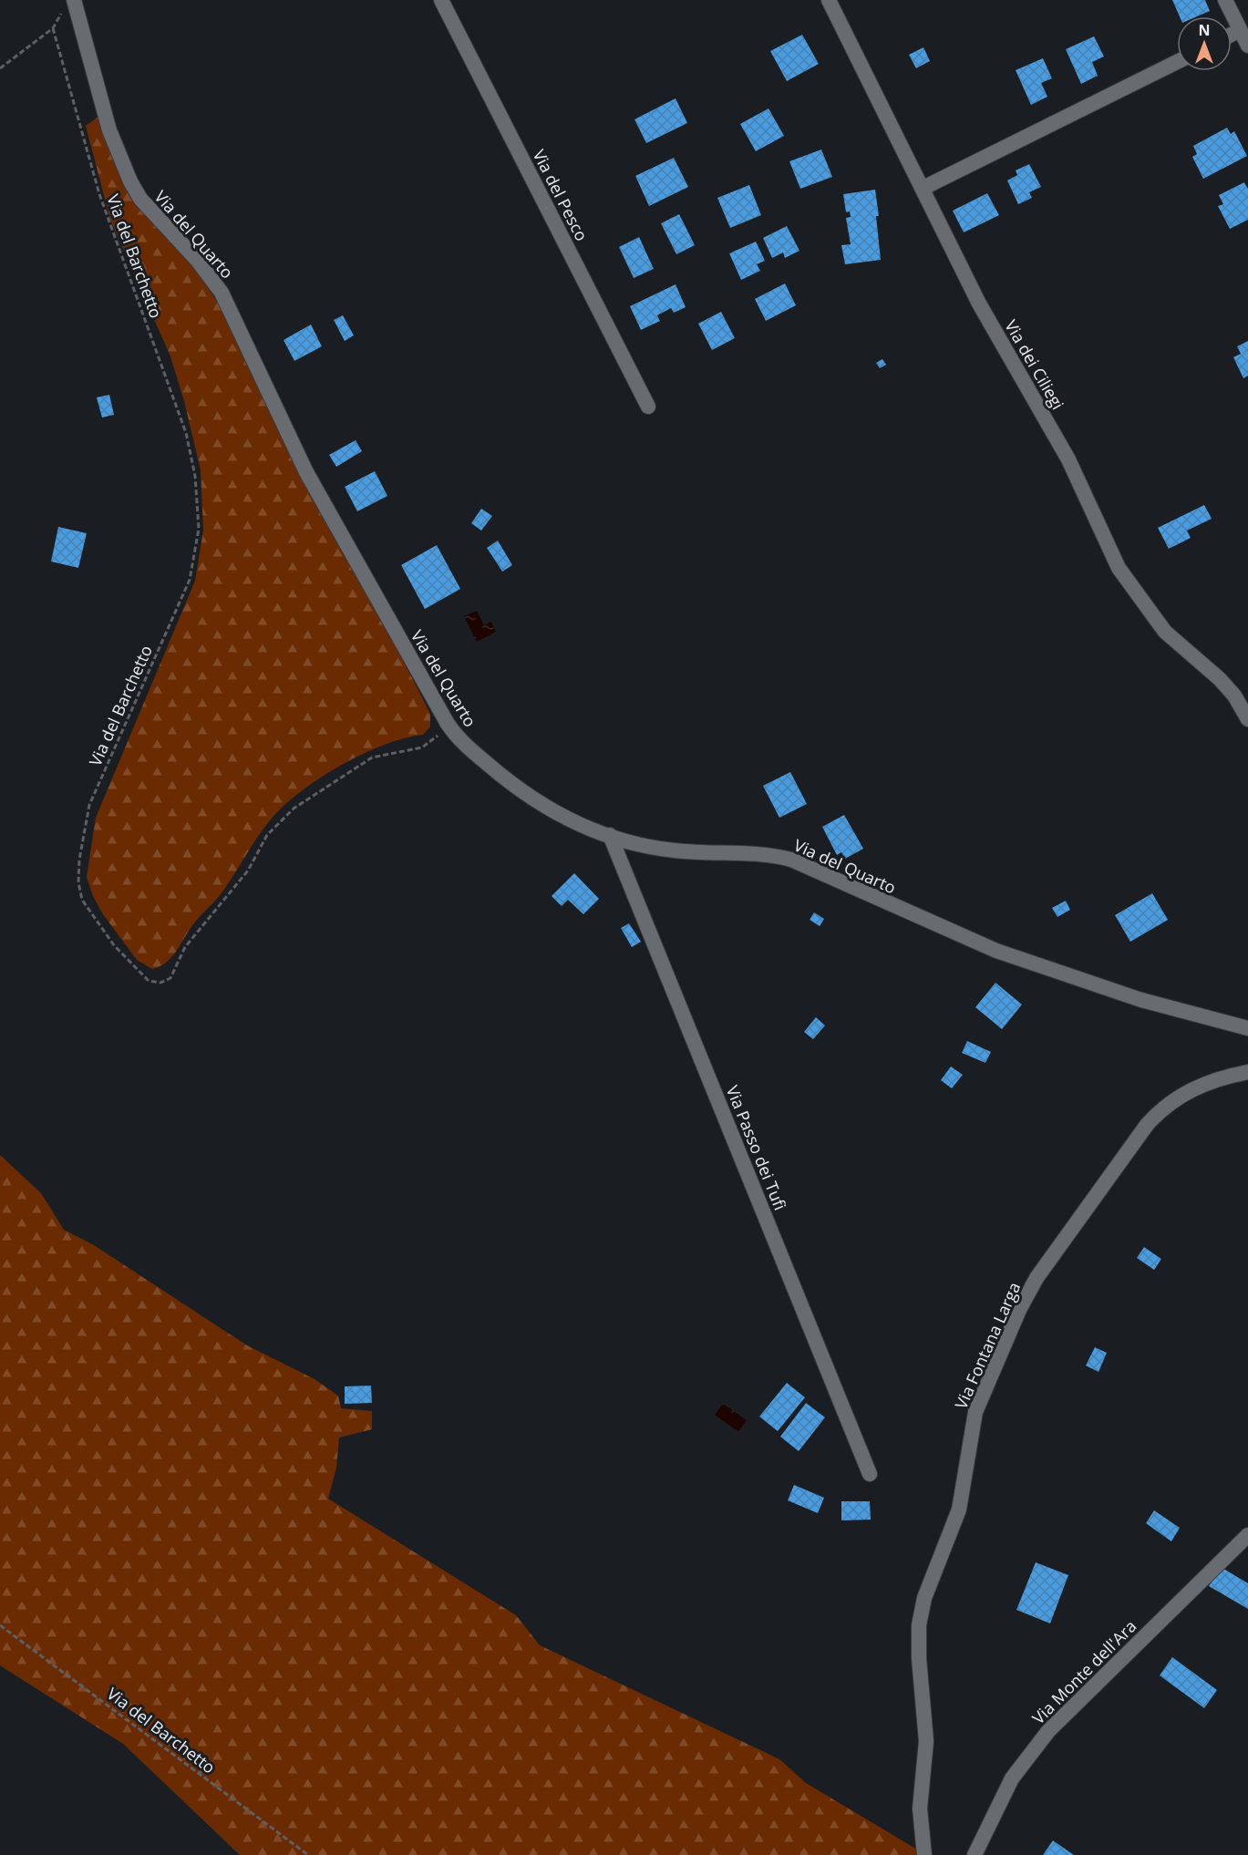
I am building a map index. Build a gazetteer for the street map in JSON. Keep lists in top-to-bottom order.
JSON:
{
  "streets": {
    "street": [
      "Via del Pesco",
      "Via del Quarto",
      "Via dei Ciliegi",
      "Via Passo dei Tufi",
      "Via Fontana Larga",
      "Via Monte dell'Ara"
    ],
    "path": ["Via del Barchetto"]
  },
  "crossings": [
    ["Via del Quarto", "Via del Barchetto"],
    ["Via del Quarto", "Via Passo dei Tufi"]
  ],
  "north": "top"
}
